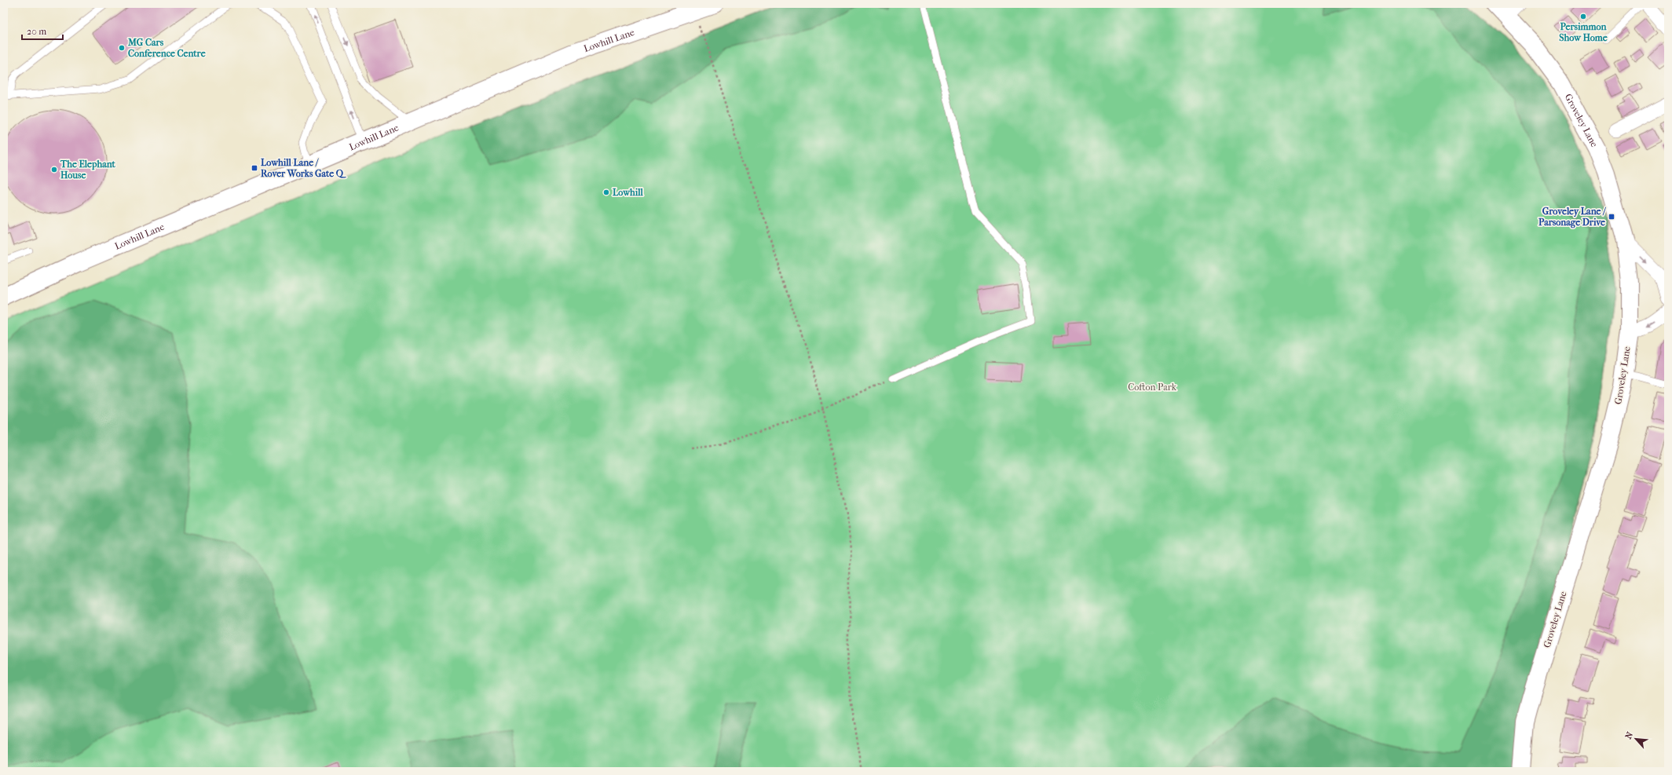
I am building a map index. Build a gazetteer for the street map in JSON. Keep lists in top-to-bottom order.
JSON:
{
  "streets": {
    "main road": ["Lowhill Lane", "Groveley Lane"]
  },
  "parks": ["Cofton Park"],
  "places": {
    "other": [
      "Persimmon Show Home",
      "MG Cars Conference Centre",
      "The Elephant House",
      "Lowhill"
    ],
    "transit": ["Lowhill Lane / Rover Works Gate Q", "Groveley Lane / Parsonage Drive"]
  },
  "scale_bar": "20 m",
  "north": "top left"
}
